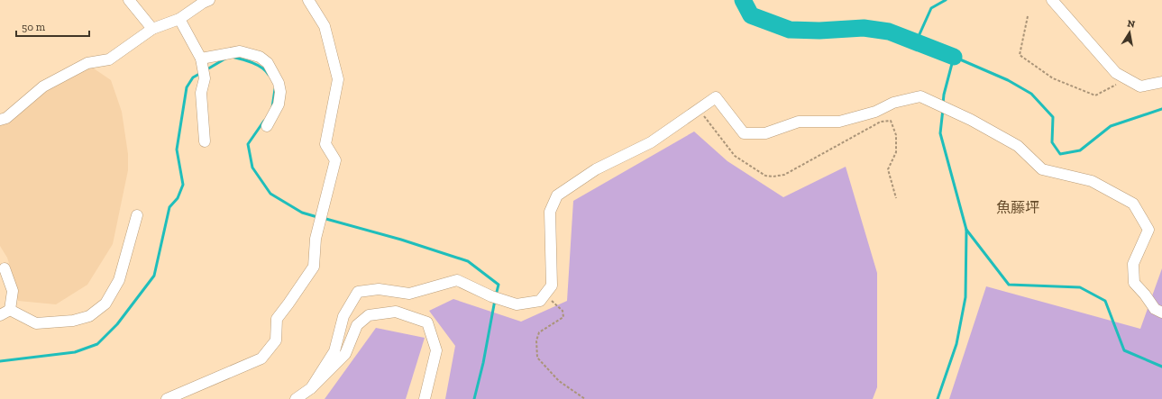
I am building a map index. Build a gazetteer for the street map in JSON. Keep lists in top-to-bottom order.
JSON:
{
  "districts": ["魚藤坪"],
  "scale_bar": "50 m",
  "north": "top"
}
